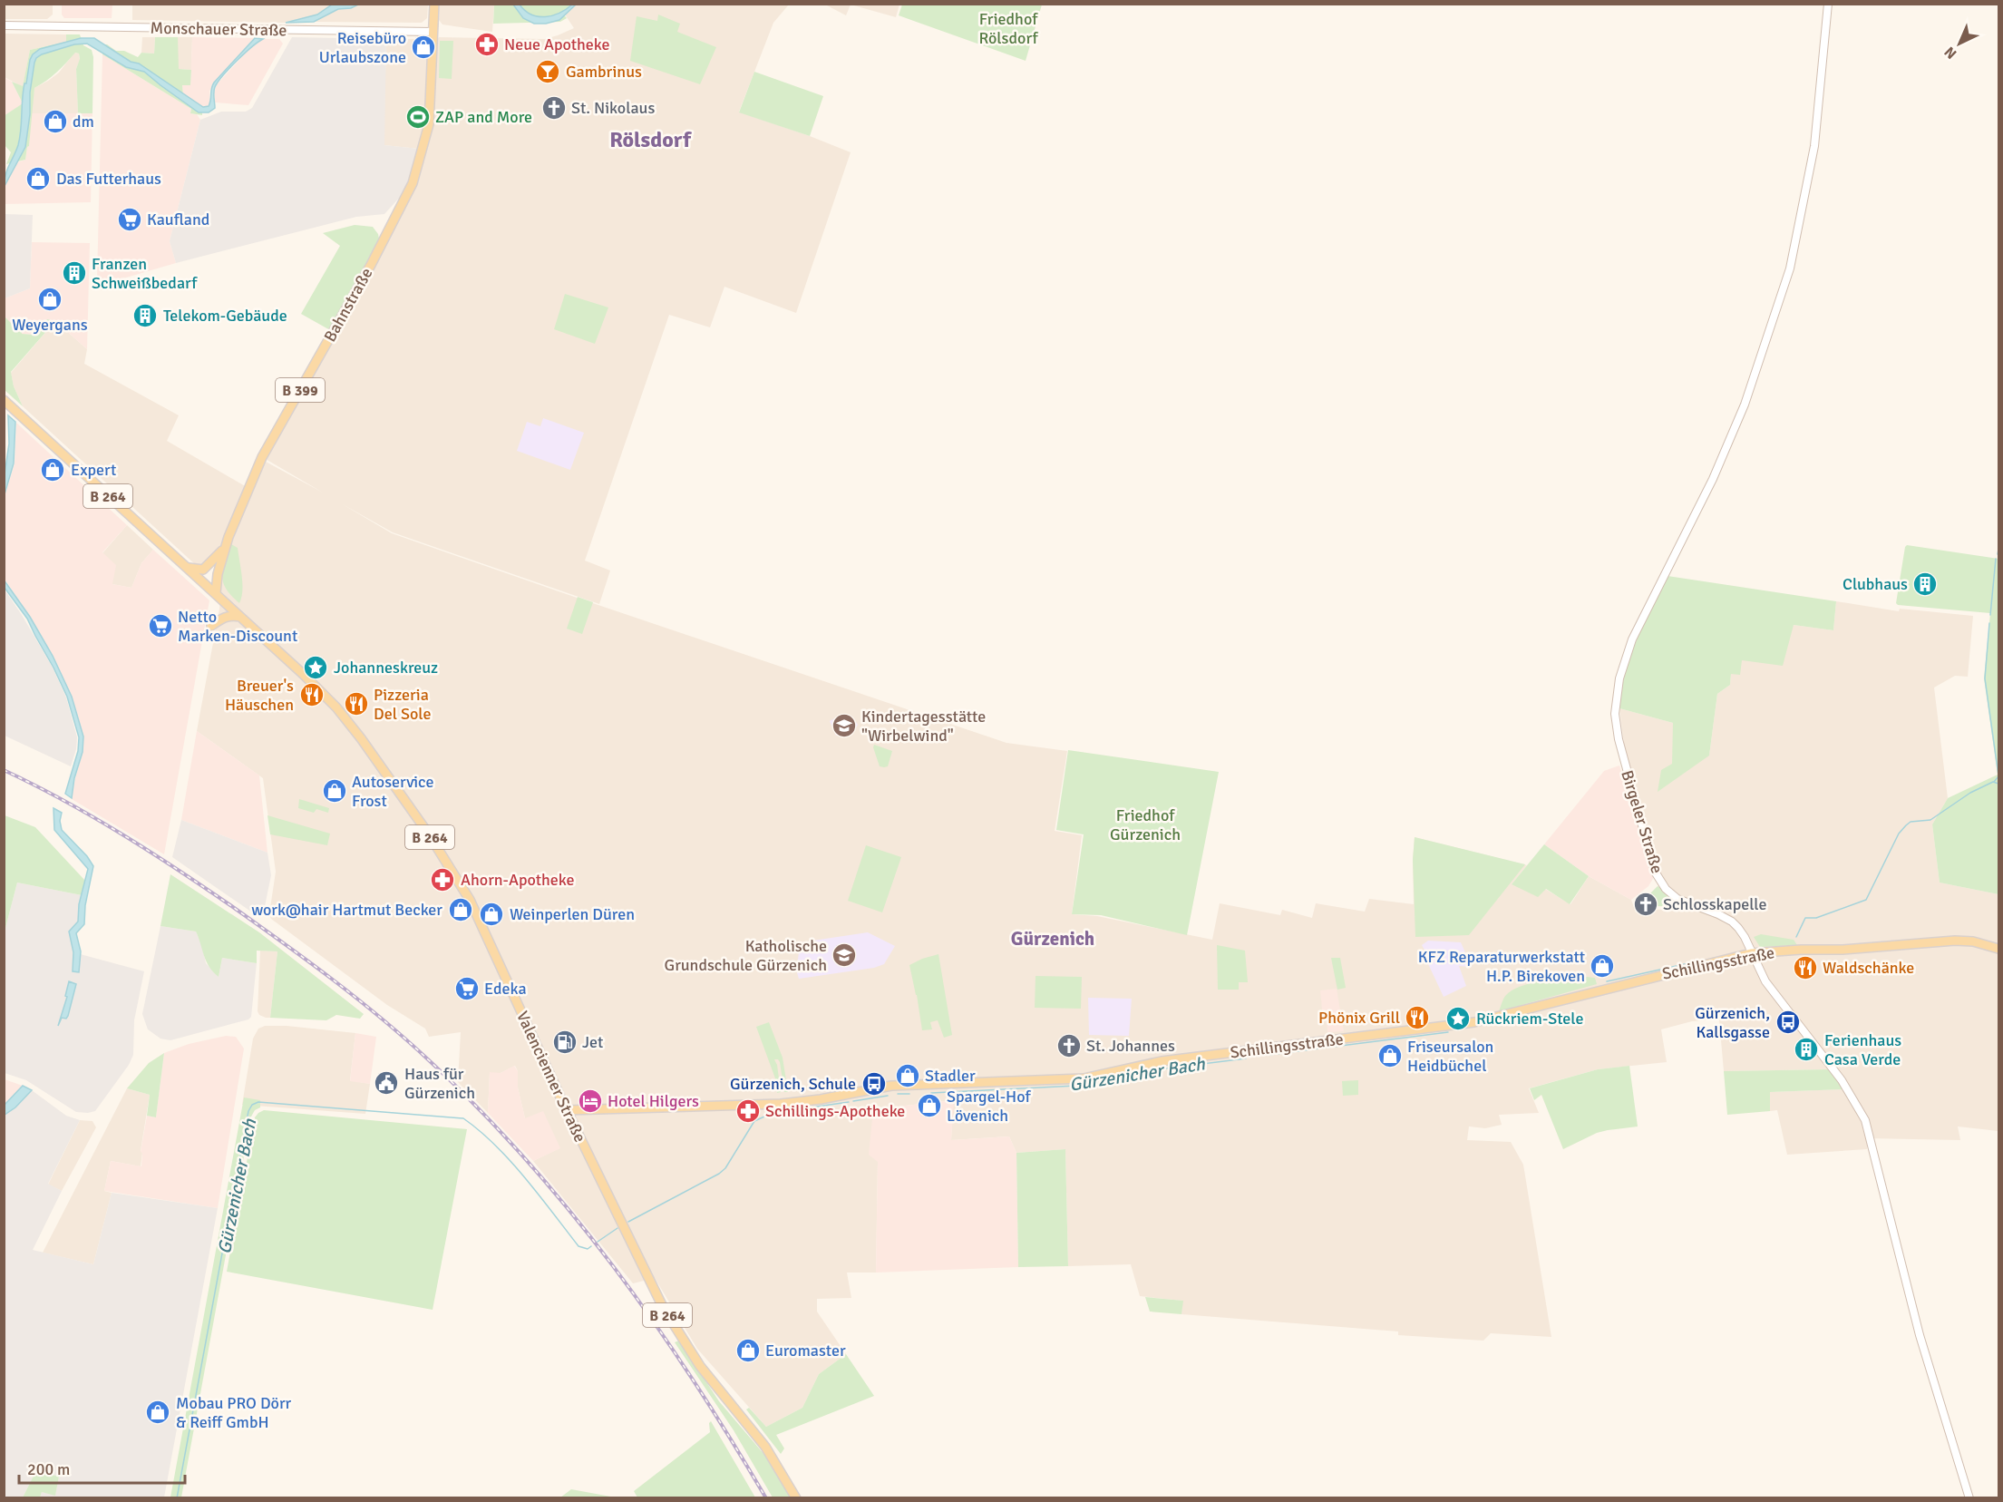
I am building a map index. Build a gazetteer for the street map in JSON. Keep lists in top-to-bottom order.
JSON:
{
  "streets": {
    "main road": [
      "Bahnstraße",
      "B 399",
      "B 264",
      "Schillingsstraße",
      "Valencienner Straße"
    ],
    "street": ["Monschauer Straße", "Birgeler Straße"]
  },
  "crossings": [
    ["Monschauer Straße", "Bahnstraße"],
    ["Bahnstraße", "Valencienner Straße"],
    ["Birgeler Straße", "Schillingsstraße"],
    ["Schillingsstraße", "Valencienner Straße"]
  ],
  "districts": ["Rölsdorf", "Gürzenich"],
  "water": ["Gürzenicher Bach"],
  "parks": ["Friedhof Rölsdorf", "Friedhof Gürzenich"],
  "places": {
    "pharmacy": ["Neue Apotheke", "Ahorn-Apotheke", "Schillings-Apotheke"],
    "shop": [
      "Reisebüro Urlaubszone",
      "dm",
      "Das Futterhaus",
      "Weyergans",
      "Expert",
      "Autoservice Frost",
      "work@hair Hartmut Becker",
      "Weinperlen Düren",
      "KFZ Reparaturwerkstatt H.P. Birekoven",
      "Friseursalon Heidbüchel",
      "Stadler",
      "Spargel-Hof Lövenich",
      "Euromaster",
      "Mobau PRO Dörr & Reiff GmbH"
    ],
    "bar": ["Gambrinus"],
    "church": ["St. Nikolaus", "Schlosskapelle", "St. Johannes"],
    "sports": ["ZAP and More"],
    "supermarket": ["Kaufland", "Netto Marken-Discount", "Edeka"],
    "building": [
      "Franzen Schweißbedarf",
      "Telekom-Gebäude",
      "Clubhaus",
      "Ferienhaus Casa Verde"
    ],
    "place": ["Johanneskreuz", "Rückriem-Stele"],
    "restaurant": [
      "Breuer's Häuschen",
      "Pizzeria Del Sole",
      "Waldschänke",
      "Phönix Grill"
    ],
    "school or university": ["Kindertagesstätte \"Wirbelwind\"", "Katholische Grundschule Gürzenich"],
    "bus stop": ["Gürzenich, Kallsgasse", "Gürzenich, Schule"],
    "fuel station": ["Jet"],
    "public building": ["Haus für Gürzenich"],
    "hotel": ["Hotel Hilgers"]
  },
  "scale_bar": "200 m",
  "north": "bottom left"
}
